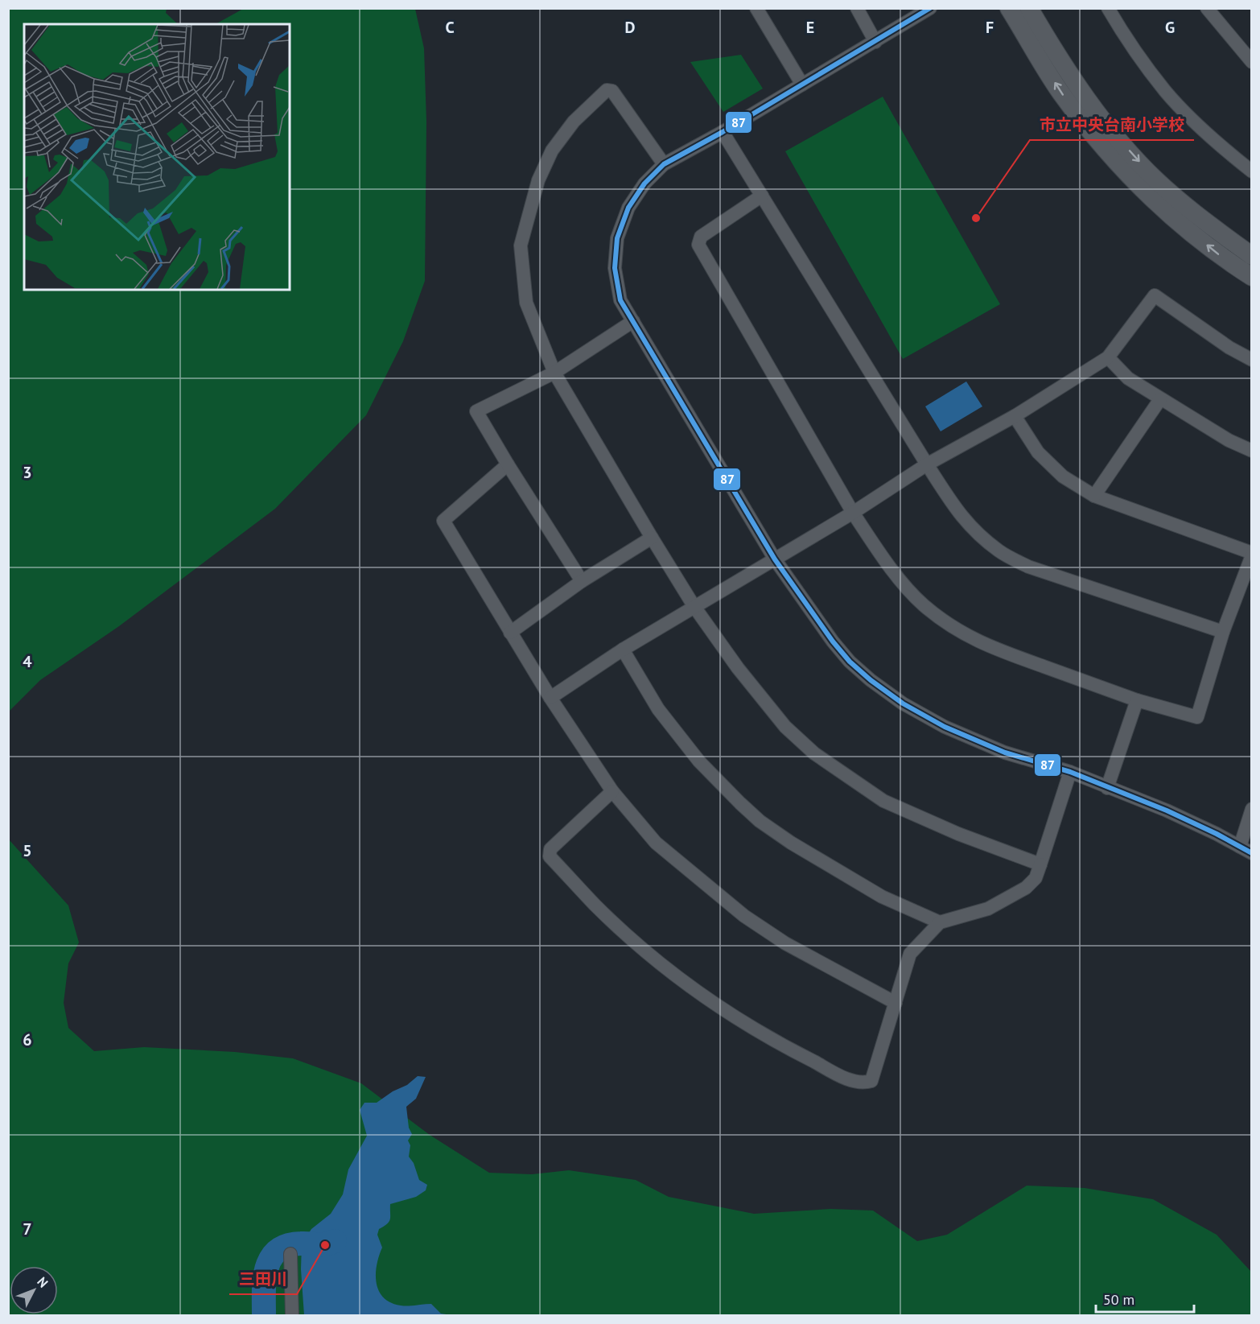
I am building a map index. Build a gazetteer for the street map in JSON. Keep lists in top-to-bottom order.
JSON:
{
  "places": ["市立中央台南小学校", "三田川"],
  "lines": ["transit line 87"],
  "scale_bar": "50 m",
  "north": "top right",
  "grid": {
    "columns": [
      "C",
      "D",
      "E",
      "F",
      "G"
    ],
    "rows": [
      "3",
      "4",
      "5",
      "6",
      "7"
    ]
  }
}
